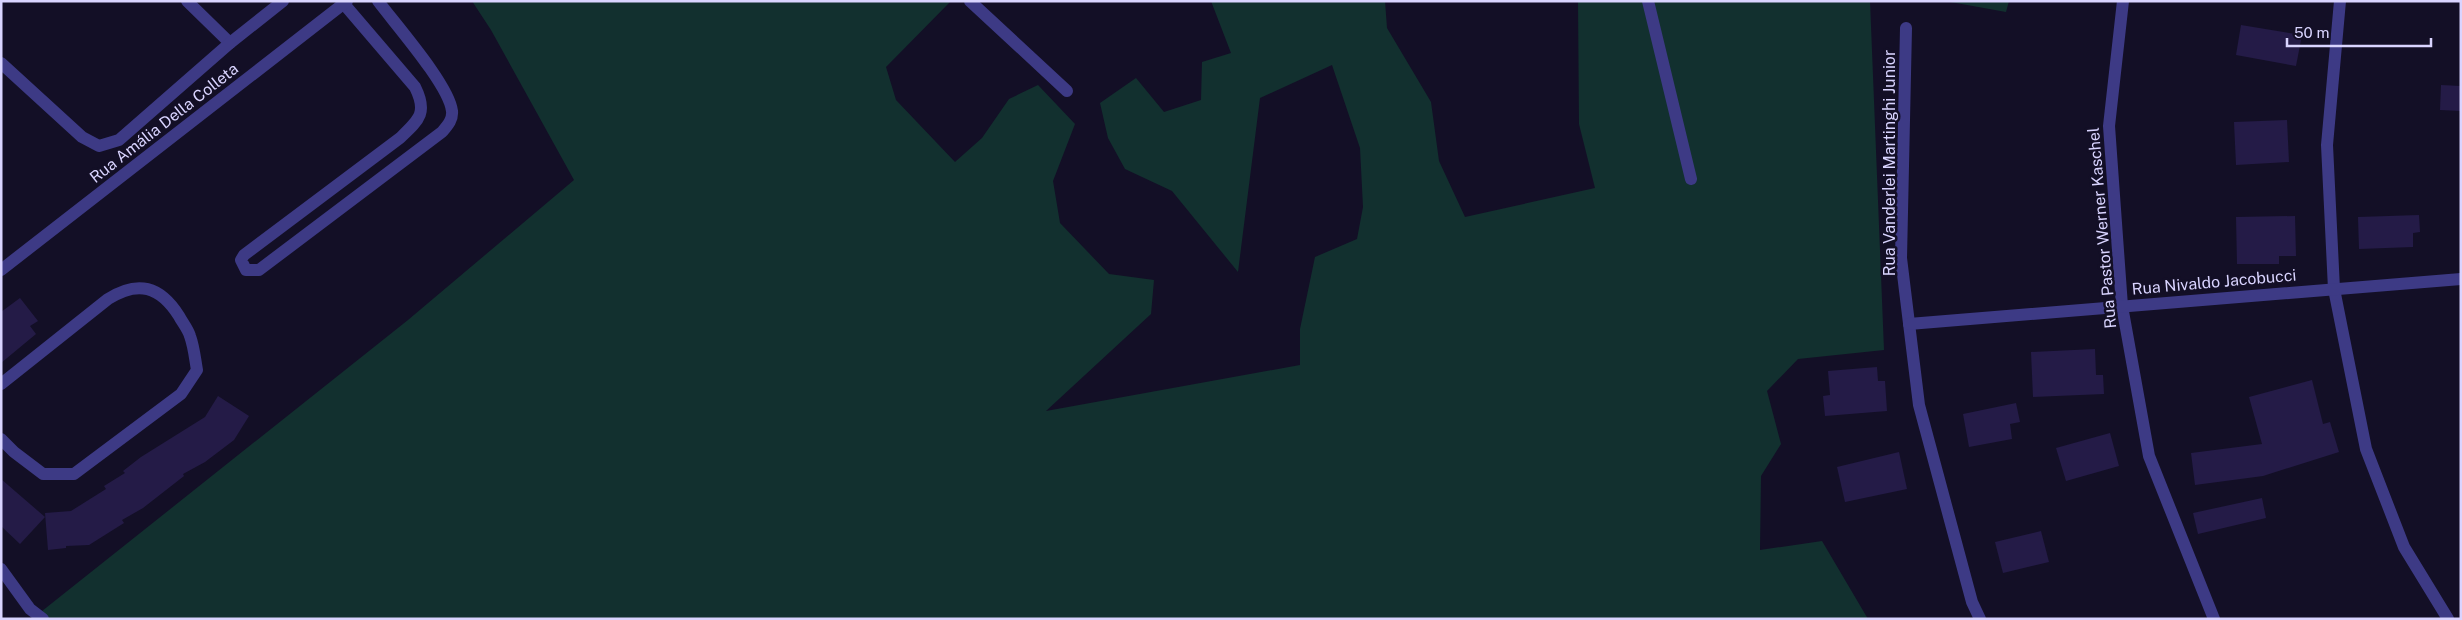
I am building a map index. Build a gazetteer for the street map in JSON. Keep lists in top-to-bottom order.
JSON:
{
  "streets": {
    "street": [
      "Rua Amália Della Colleta",
      "Rua Vanderlei Martinghi Junior",
      "Rua Pastor Werner Kaschel",
      "Rua Nivaldo Jacobucci"
    ]
  },
  "crossings": [
    ["Rua Vanderlei Martinghi Junior", "Rua Nivaldo Jacobucci"],
    ["Rua Pastor Werner Kaschel", "Rua Nivaldo Jacobucci"]
  ],
  "scale_bar": "50 m"
}
